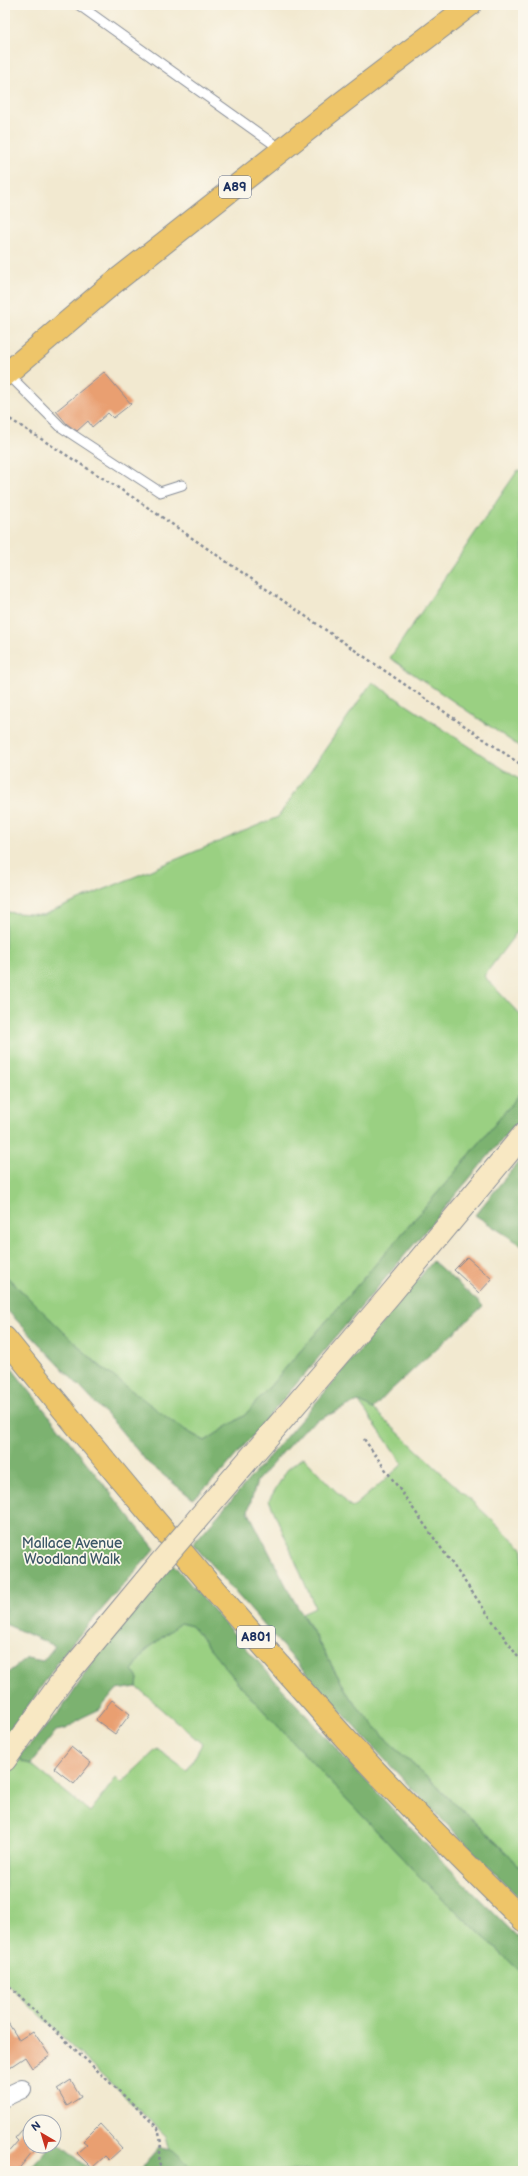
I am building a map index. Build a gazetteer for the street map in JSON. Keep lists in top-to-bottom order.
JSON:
{
  "streets": {
    "main road": ["A89", "A801"]
  },
  "parks": ["Mallace Avenue Woodland Walk"],
  "north": "top left"
}
